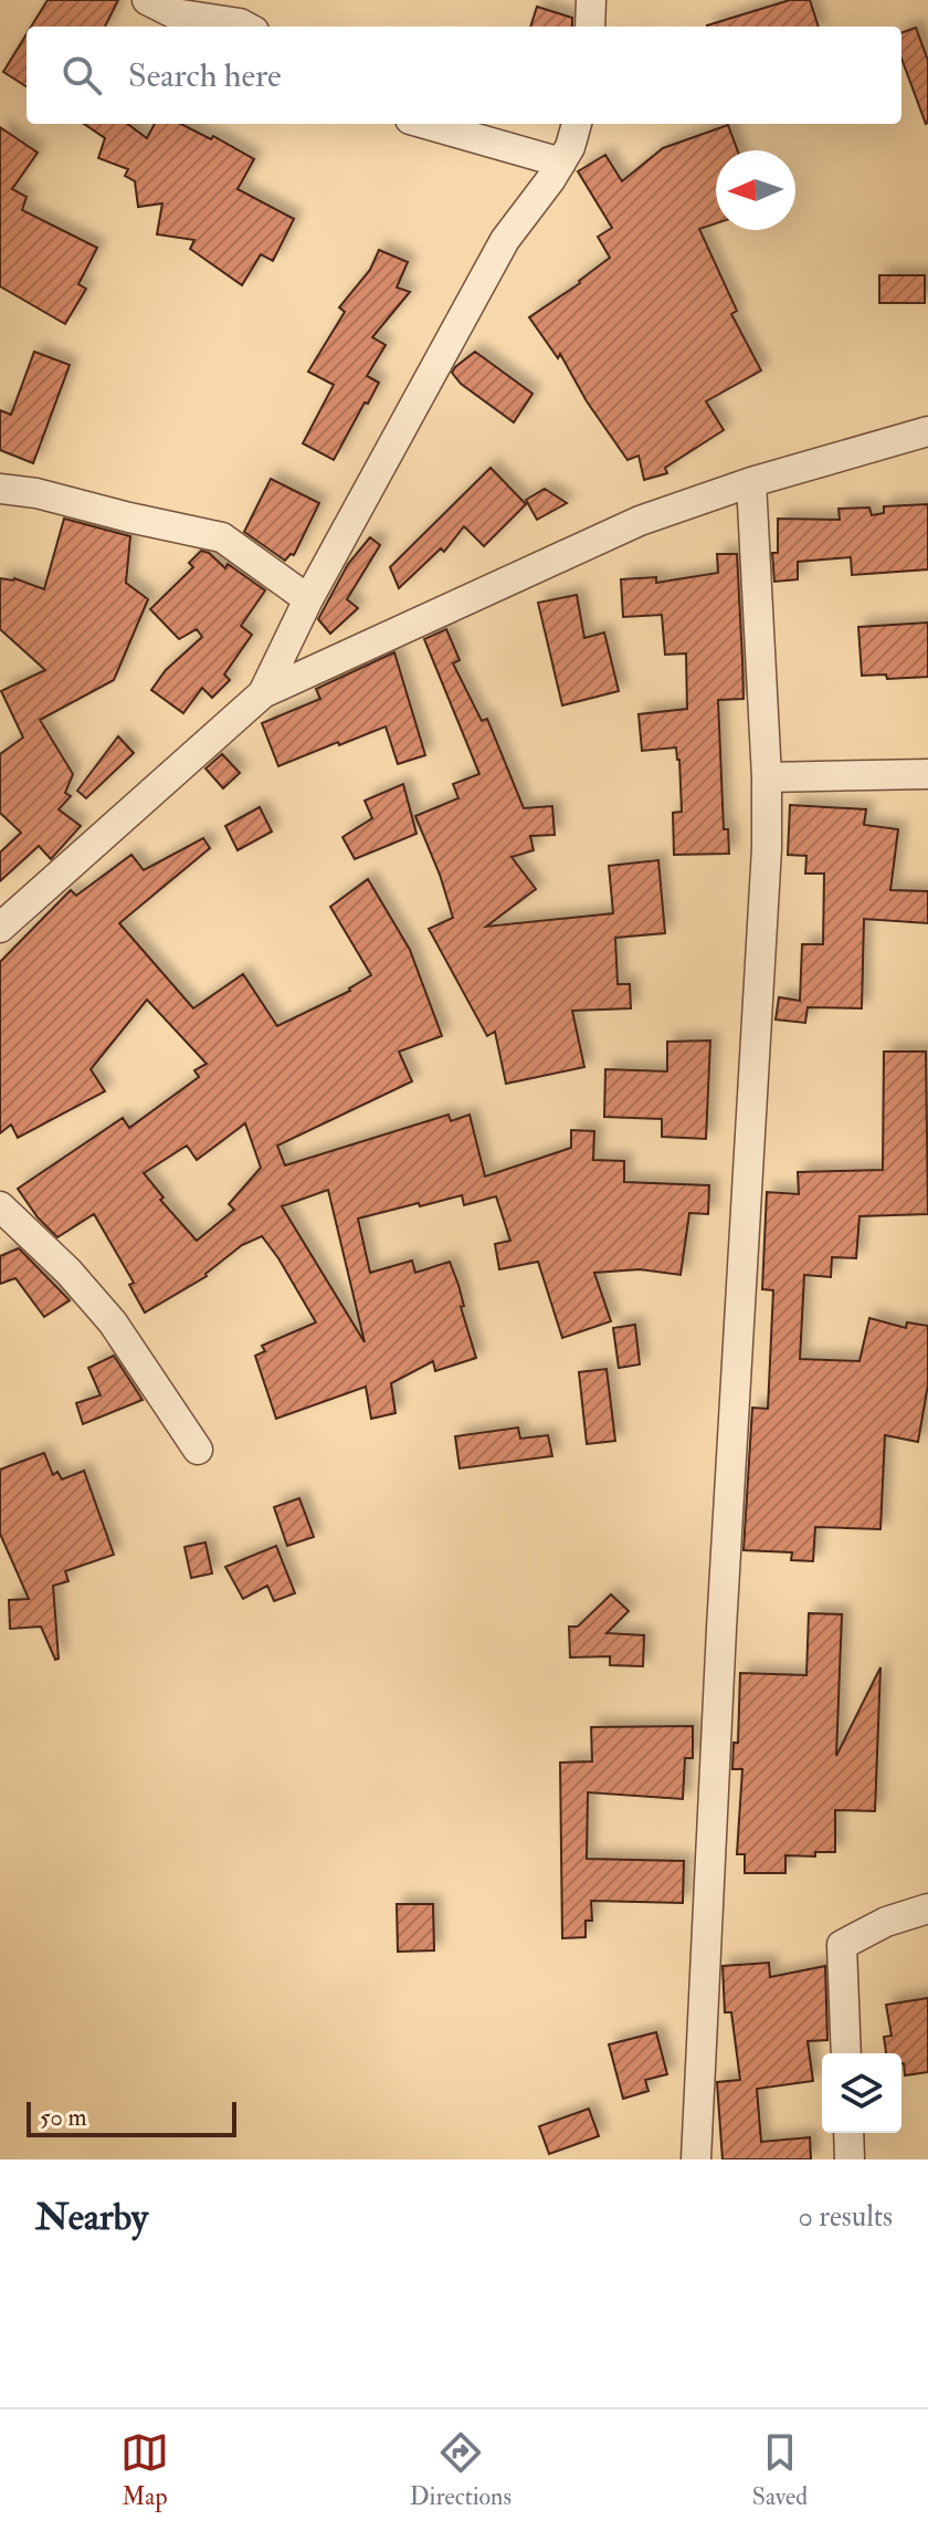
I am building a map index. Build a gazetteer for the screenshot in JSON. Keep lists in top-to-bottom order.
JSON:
{
  "scale_bar": "50 m",
  "north": "left",
  "page": {
    "search": "Search here",
    "scale": "50 m",
    "heading": ["Nearby", "0 results"],
    "nav": ["Map", "Directions", "Saved"]
  }
}
